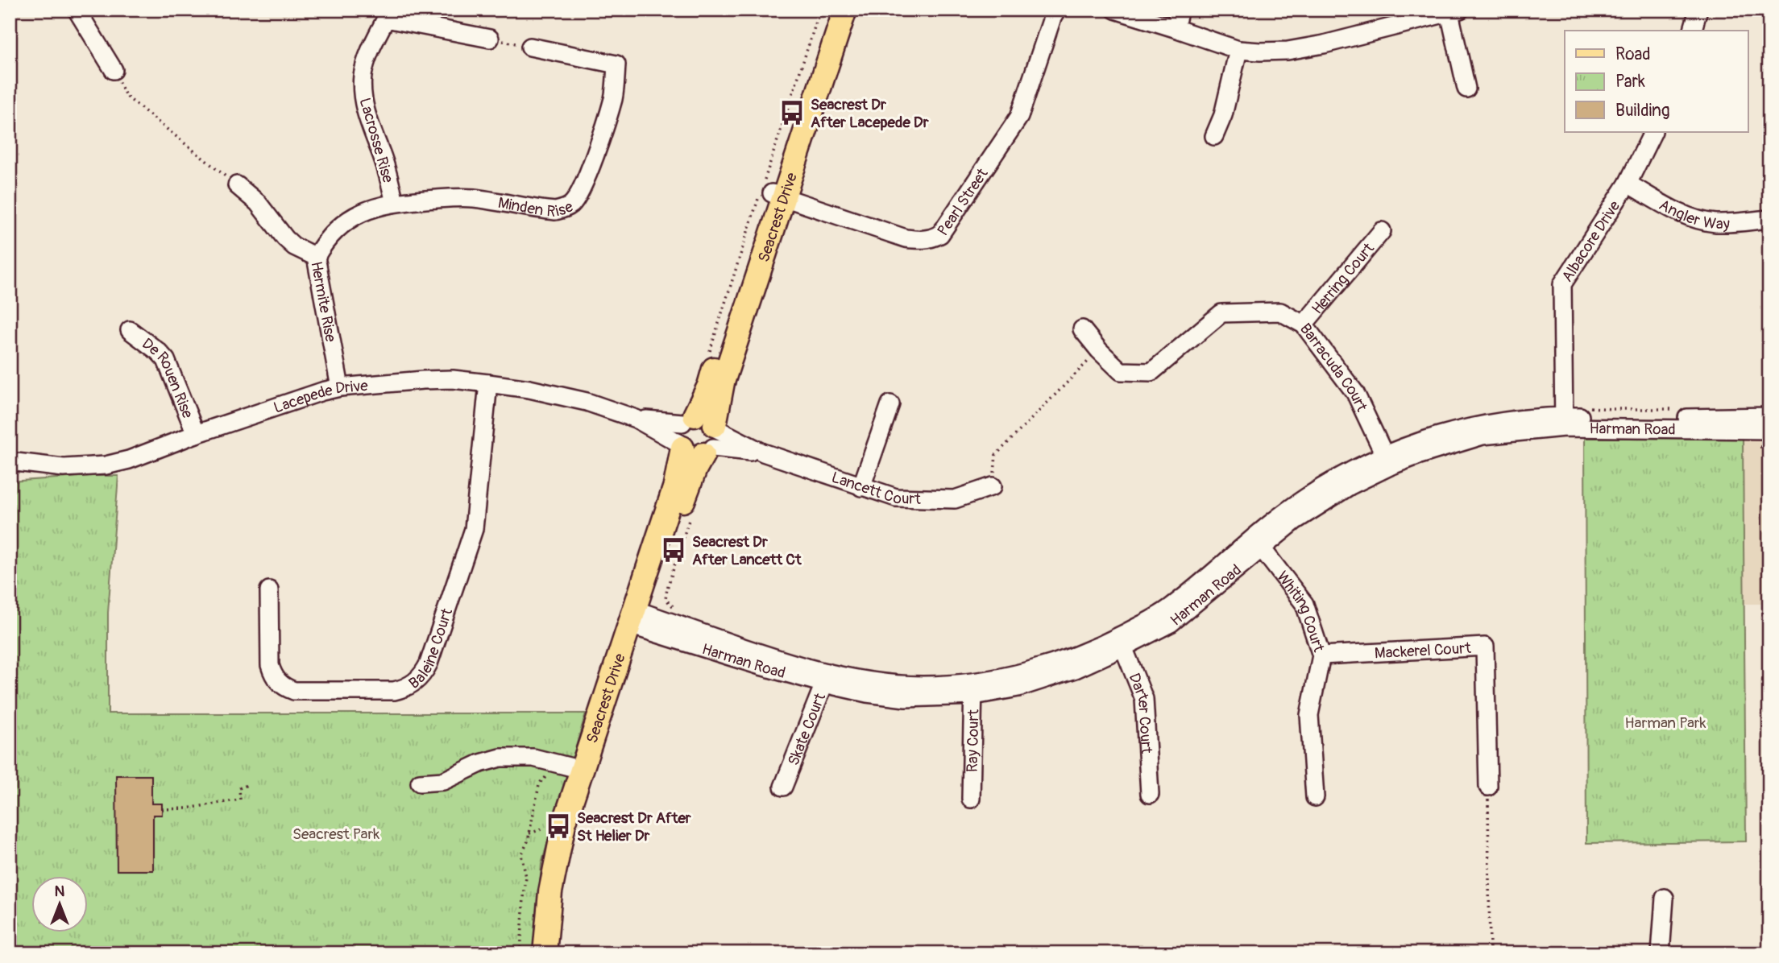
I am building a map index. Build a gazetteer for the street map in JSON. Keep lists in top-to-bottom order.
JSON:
{
  "streets": {
    "main road": ["Seacrest Drive"],
    "street": [
      "Lacrosse Rise",
      "Minden Rise",
      "Pearl Street",
      "Angler Way",
      "Albacore Drive",
      "Herring Court",
      "Hermite Rise",
      "Barracuda Court",
      "De Rouen Rise",
      "Lacepede Drive",
      "Harman Road",
      "Lancett Court",
      "Whiting Court",
      "Baleine Court",
      "Mackerel Court",
      "Darter Court",
      "Skate Court",
      "Ray Court"
    ]
  },
  "crossings": [
    ["Lacrosse Rise", "Minden Rise"],
    ["Minden Rise", "Hermite Rise"],
    ["Pearl Street", "Seacrest Drive"],
    ["Angler Way", "Albacore Drive"],
    ["Seacrest Drive", "Lacepede Drive"],
    ["Seacrest Drive", "Harman Road"],
    ["Seacrest Drive", "Lancett Court"],
    ["Albacore Drive", "Harman Road"],
    ["Herring Court", "Barracuda Court"],
    ["Hermite Rise", "Lacepede Drive"],
    ["Barracuda Court", "Harman Road"],
    ["De Rouen Rise", "Lacepede Drive"],
    ["Lacepede Drive", "Lancett Court"],
    ["Lacepede Drive", "Baleine Court"],
    ["Harman Road", "Whiting Court"],
    ["Harman Road", "Darter Court"],
    ["Harman Road", "Skate Court"],
    ["Harman Road", "Ray Court"],
    ["Whiting Court", "Mackerel Court"]
  ],
  "parks": ["Harman Park", "Seacrest Park"],
  "places": {
    "bus stop": ["Seacrest Dr After Lacepede Dr", "Seacrest Dr After Lancett Ct", "Seacrest Dr After St Helier Dr"]
  },
  "legend": ["Road", "Park", "Building"],
  "north": "top"
}
